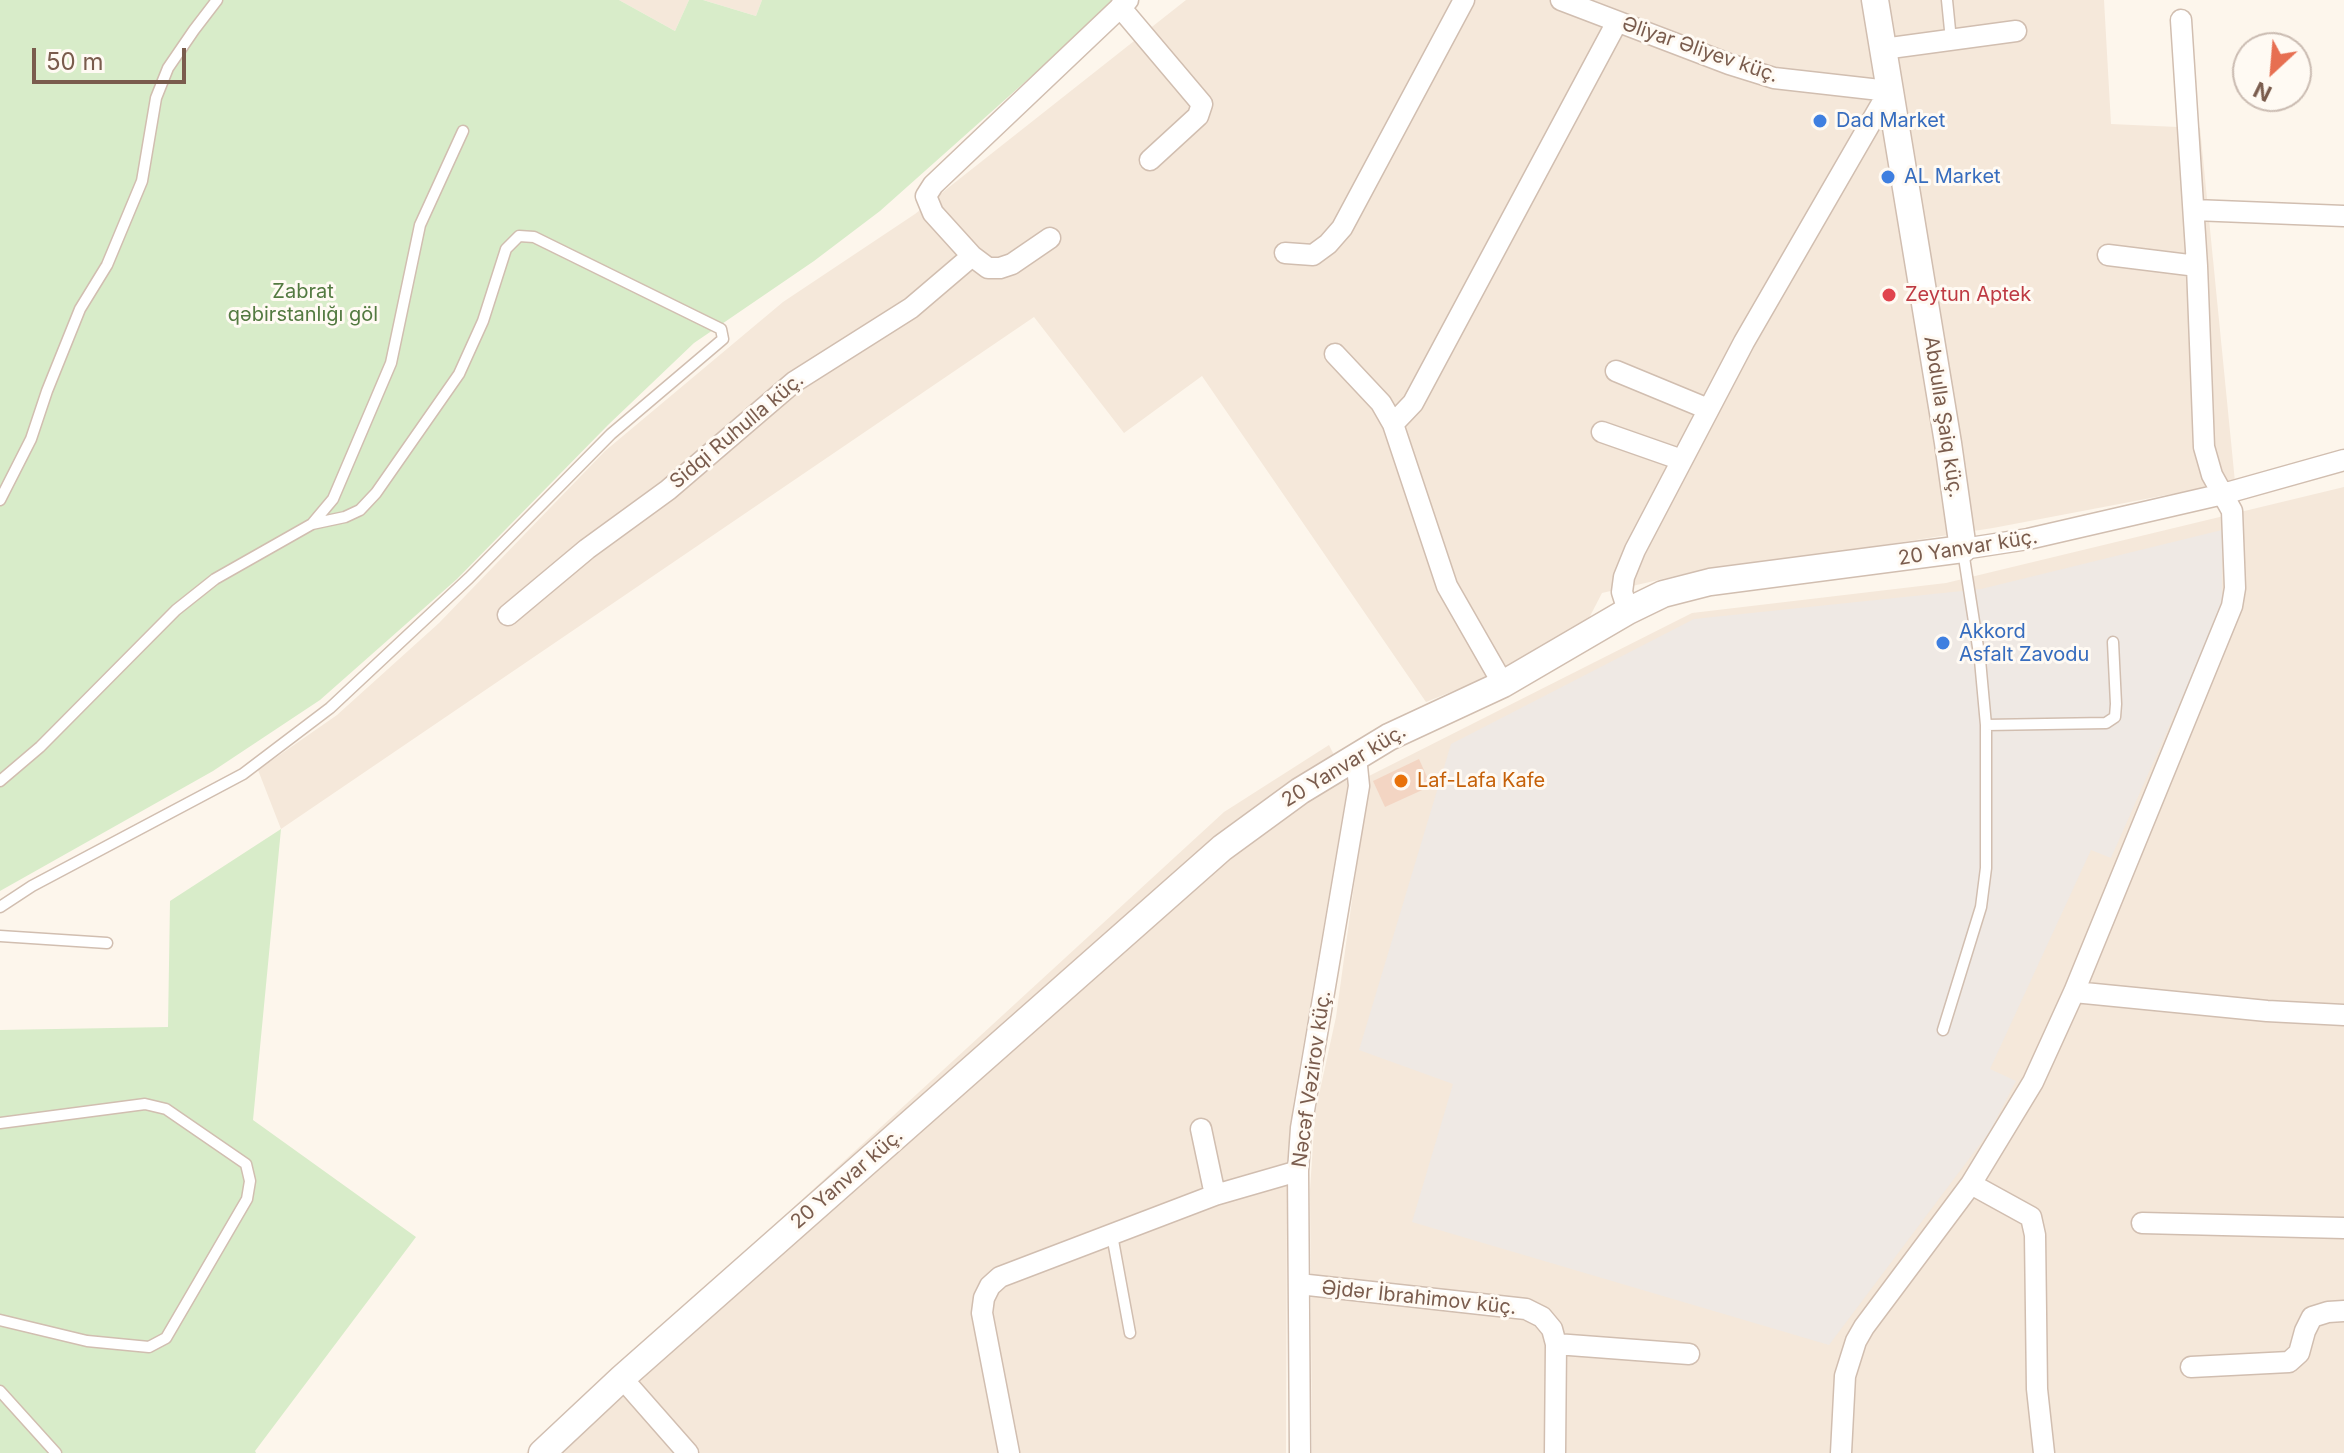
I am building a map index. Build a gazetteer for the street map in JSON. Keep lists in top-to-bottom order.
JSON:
{
  "streets": {
    "street": [
      "Əliyar Əliyev küç.",
      "Abdulla Şaiq küç.",
      "Sidqi Ruhulla küç.",
      "20 Yanvar küç.",
      "Nəcəf Vəzirov küç.",
      "Əjdər İbrahimov küç."
    ]
  },
  "crossings": [
    ["Əliyar Əliyev küç.", "Abdulla Şaiq küç."],
    ["Abdulla Şaiq küç.", "20 Yanvar küç."],
    ["20 Yanvar küç.", "Nəcəf Vəzirov küç."],
    ["Nəcəf Vəzirov küç.", "Əjdər İbrahimov küç."]
  ],
  "parks": ["Zabrat qəbirstanlığı göl"],
  "places": [
    "Dad Market",
    "AL Market",
    "Zeytun Aptek",
    "Akkord Asfalt Zavodu",
    "Laf-Lafa Kafe"
  ],
  "scale_bar": "50 m",
  "north": "bottom left"
}
